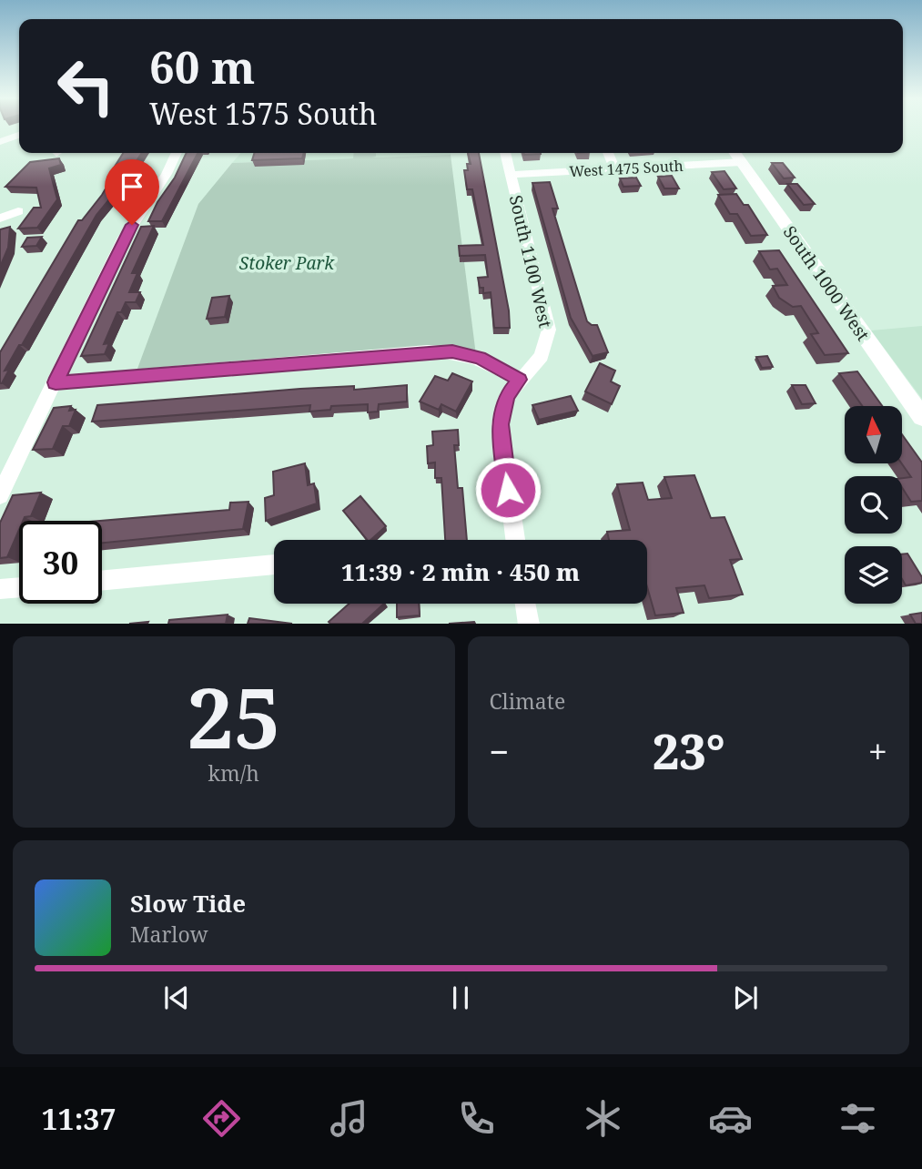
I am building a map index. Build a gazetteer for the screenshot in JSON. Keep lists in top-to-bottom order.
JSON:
{
  "streets": {
    "main road": ["South 1000 West"],
    "street": ["West 1475 South", "South 1100 West"]
  },
  "crossings": [
    ["West 1475 South", "South 1100 West"],
    ["West 1475 South", "South 1000 West"]
  ],
  "parks": ["Stoker Park"],
  "north": "top",
  "page": {
    "turn": ["60 m", "West 1575 South"],
    "limit": "30",
    "trip": "11:39 · 2 min · 450 m",
    "tile": [
      ["25", "km/h"],
      "Climate"
    ],
    "heat": ["−", "23°", "+"],
    "song": ["Slow Tide", "Marlow"],
    "tabs": "11:37"
  }
}
